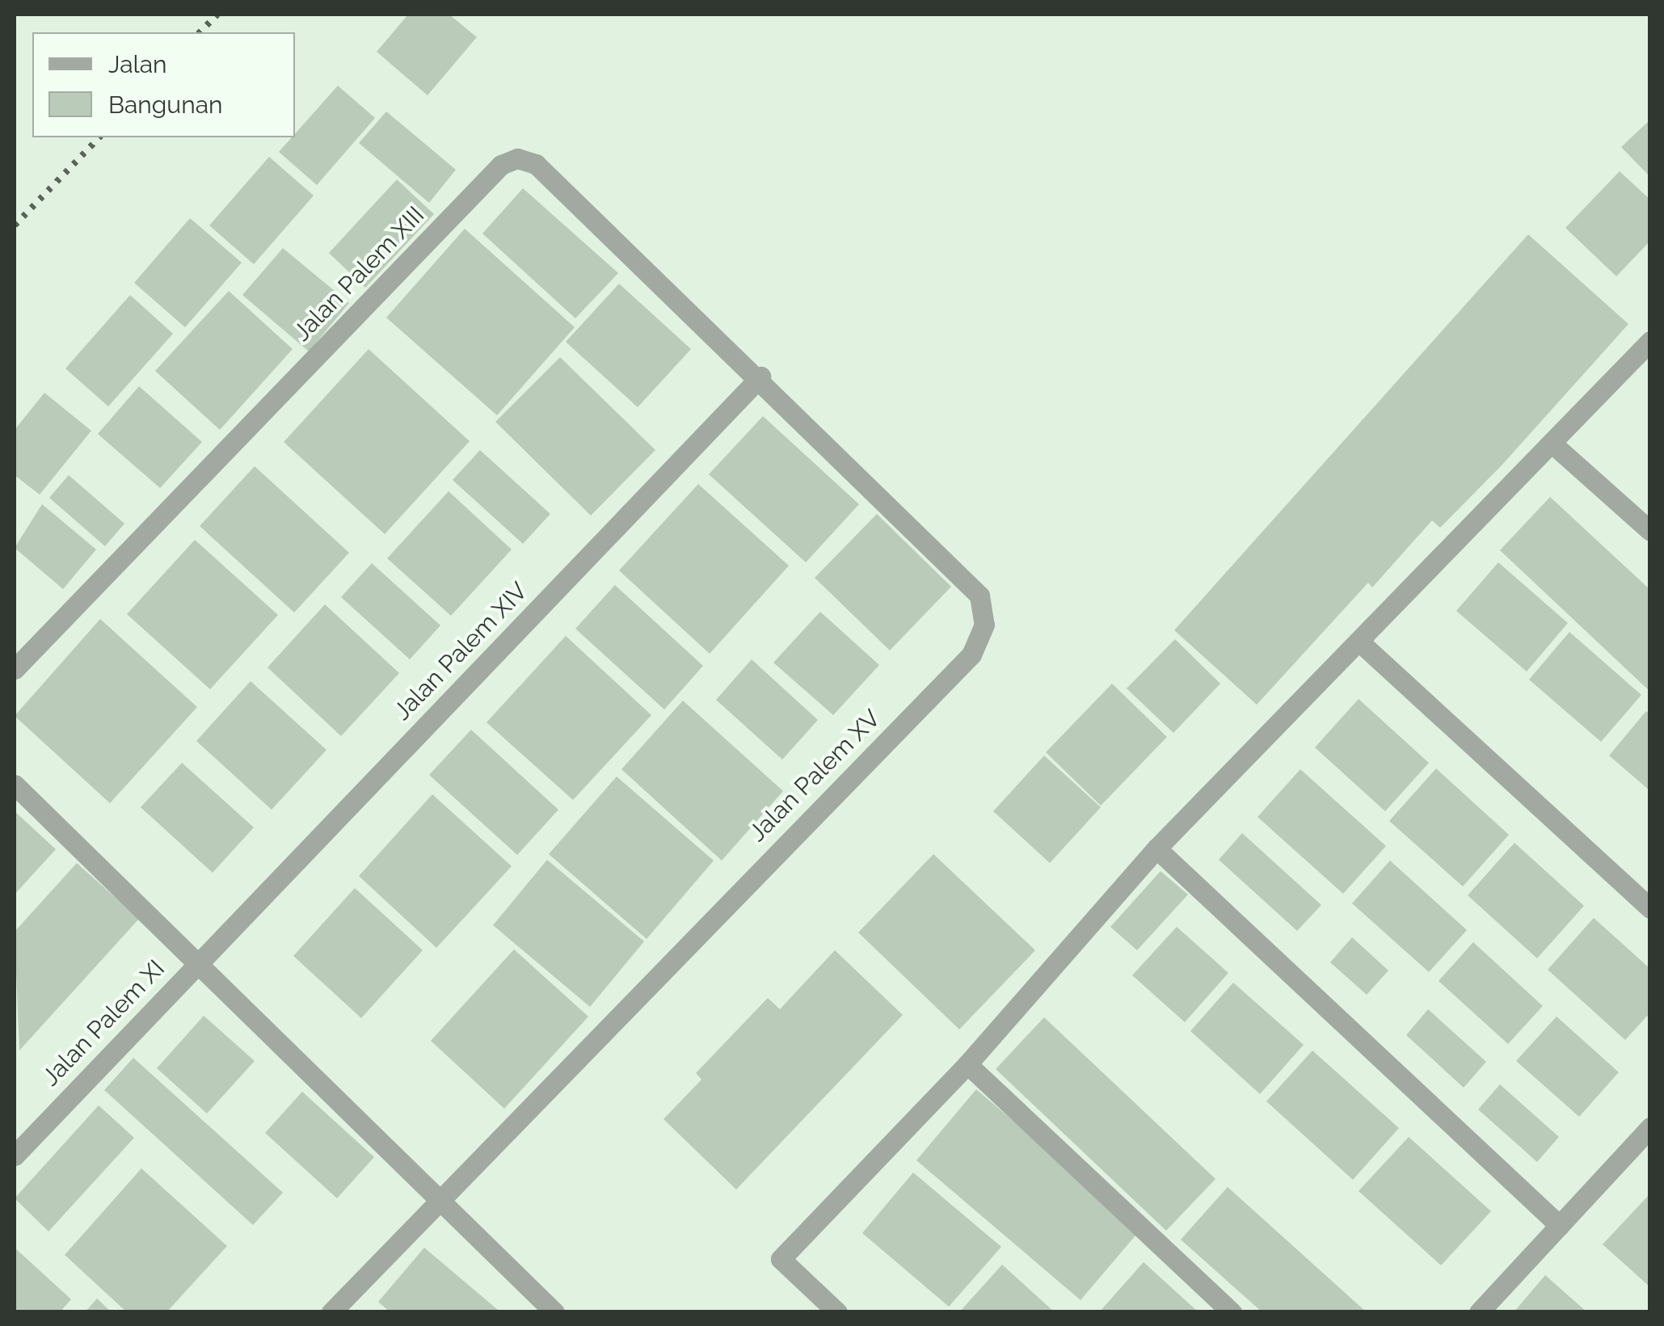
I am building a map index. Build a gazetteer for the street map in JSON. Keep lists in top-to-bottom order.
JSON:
{
  "streets": {
    "street": [
      "Jalan Palem XIII",
      "Jalan Palem XIV",
      "Jalan Palem XV",
      "Jalan Palem XI"
    ]
  },
  "crossings": [
    ["Jalan Palem XIII", "Jalan Palem XIV"],
    ["Jalan Palem XIII", "Jalan Palem XV"],
    ["Jalan Palem XIV", "Jalan Palem XV"],
    ["Jalan Palem XIV", "Jalan Palem XI"]
  ],
  "legend": ["Jalan", "Bangunan"]
}
